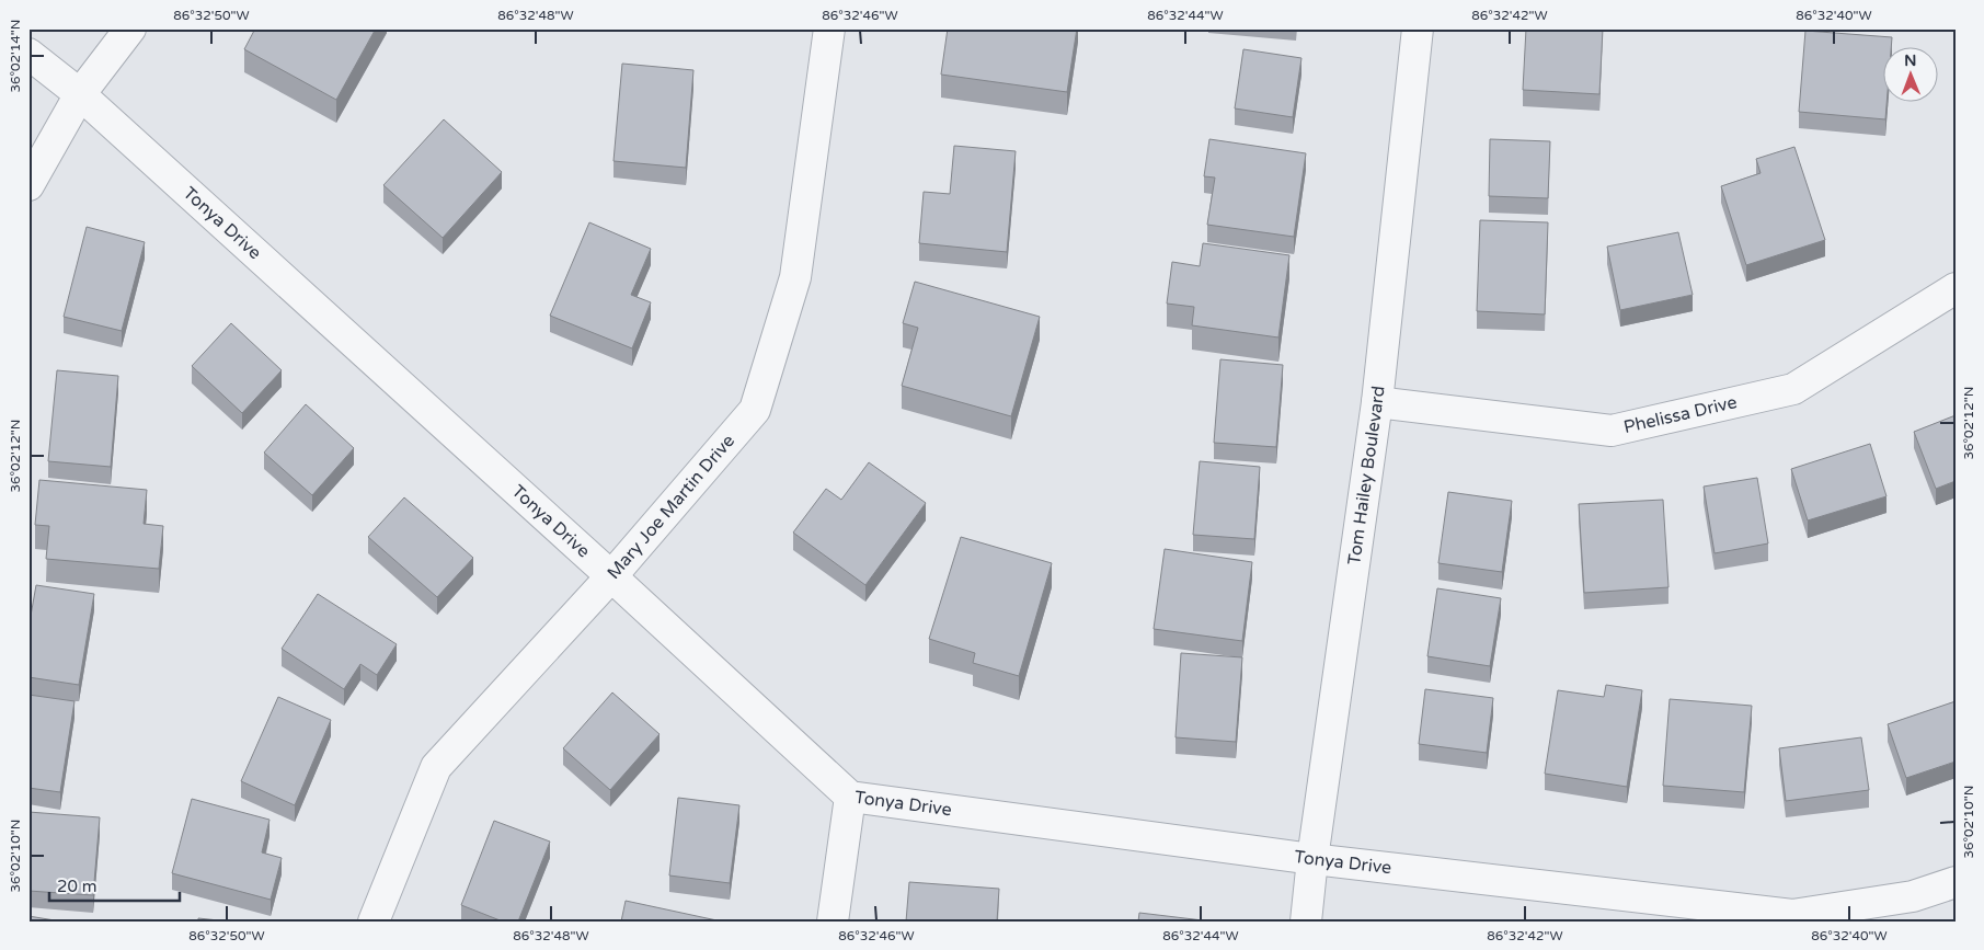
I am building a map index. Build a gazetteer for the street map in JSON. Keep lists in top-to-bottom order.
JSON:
{
  "streets": {
    "street": [
      "Tonya Drive",
      "Phelissa Drive",
      "Tom Hailey Boulevard",
      "Mary Joe Martin Drive"
    ]
  },
  "crossings": [
    ["Tonya Drive", "Tom Hailey Boulevard"],
    ["Tonya Drive", "Mary Joe Martin Drive"],
    ["Phelissa Drive", "Tom Hailey Boulevard"]
  ],
  "scale_bar": "20 m",
  "north": "top",
  "coordinates": [
    "86°32'50\"W",
    "86°32'48\"W",
    "86°32'46\"W",
    "86°32'44\"W",
    "86°32'42\"W",
    "86°32'40\"W",
    "36°02'14\"N",
    "36°02'12\"N",
    "36°02'10\"N"
  ]
}
